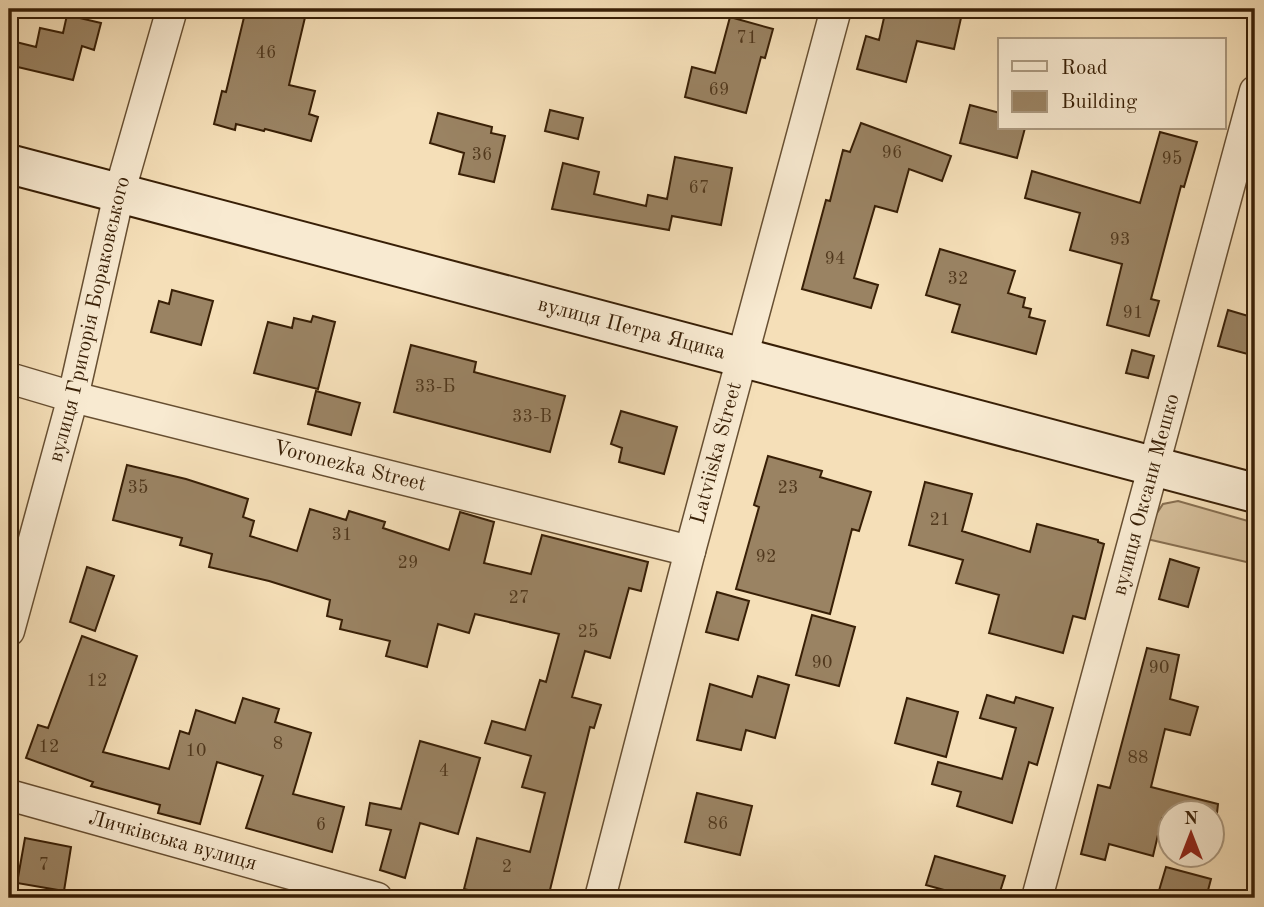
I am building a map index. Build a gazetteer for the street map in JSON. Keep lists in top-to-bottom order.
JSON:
{
  "streets": {
    "street": [
      "вулиця Григорія Бораковського",
      "вулиця Петра Яцика",
      "Latviiska Street",
      "Voronezka Street",
      "вулиця Оксани Мешко",
      "Личківська вулиця"
    ]
  },
  "crossings": [
    ["вулиця Григорія Бораковського", "вулиця Петра Яцика"],
    ["вулиця Григорія Бораковського", "Voronezka Street"],
    ["вулиця Петра Яцика", "Latviiska Street"],
    ["вулиця Петра Яцика", "вулиця Оксани Мешко"],
    ["Latviiska Street", "Voronezka Street"]
  ],
  "house_numbers": [
    "71",
    "46",
    "69",
    "96",
    "36",
    "95",
    "67",
    "93",
    "94",
    "32",
    "91",
    "33-Б",
    "33-В",
    "35",
    "23",
    "21",
    "31",
    "92",
    "29",
    "27",
    "25",
    "90",
    "90",
    "12",
    "8",
    "12",
    "10",
    "88",
    "4",
    "86",
    "6",
    "7",
    "2"
  ],
  "legend": ["Road", "Building"],
  "north": "top"
}
